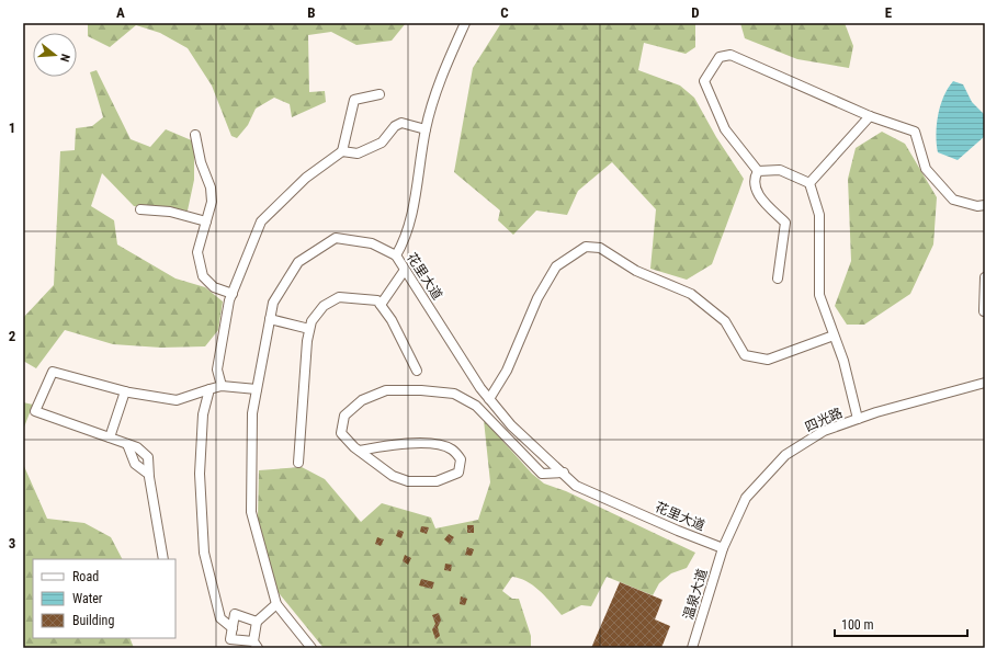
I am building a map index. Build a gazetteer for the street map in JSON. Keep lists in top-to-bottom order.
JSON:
{
  "streets": {
    "street": ["花里大道", "四光路", "温泉大道"]
  },
  "crossings": [
    ["花里大道", "四光路"],
    ["花里大道", "温泉大道"],
    ["四光路", "温泉大道"]
  ],
  "legend": ["Road", "Water", "Building"],
  "scale_bar": "100 m",
  "north": "right",
  "grid": {
    "columns": [
      "A",
      "B",
      "C",
      "D",
      "E"
    ],
    "rows": ["1", "2", "3"]
  }
}
